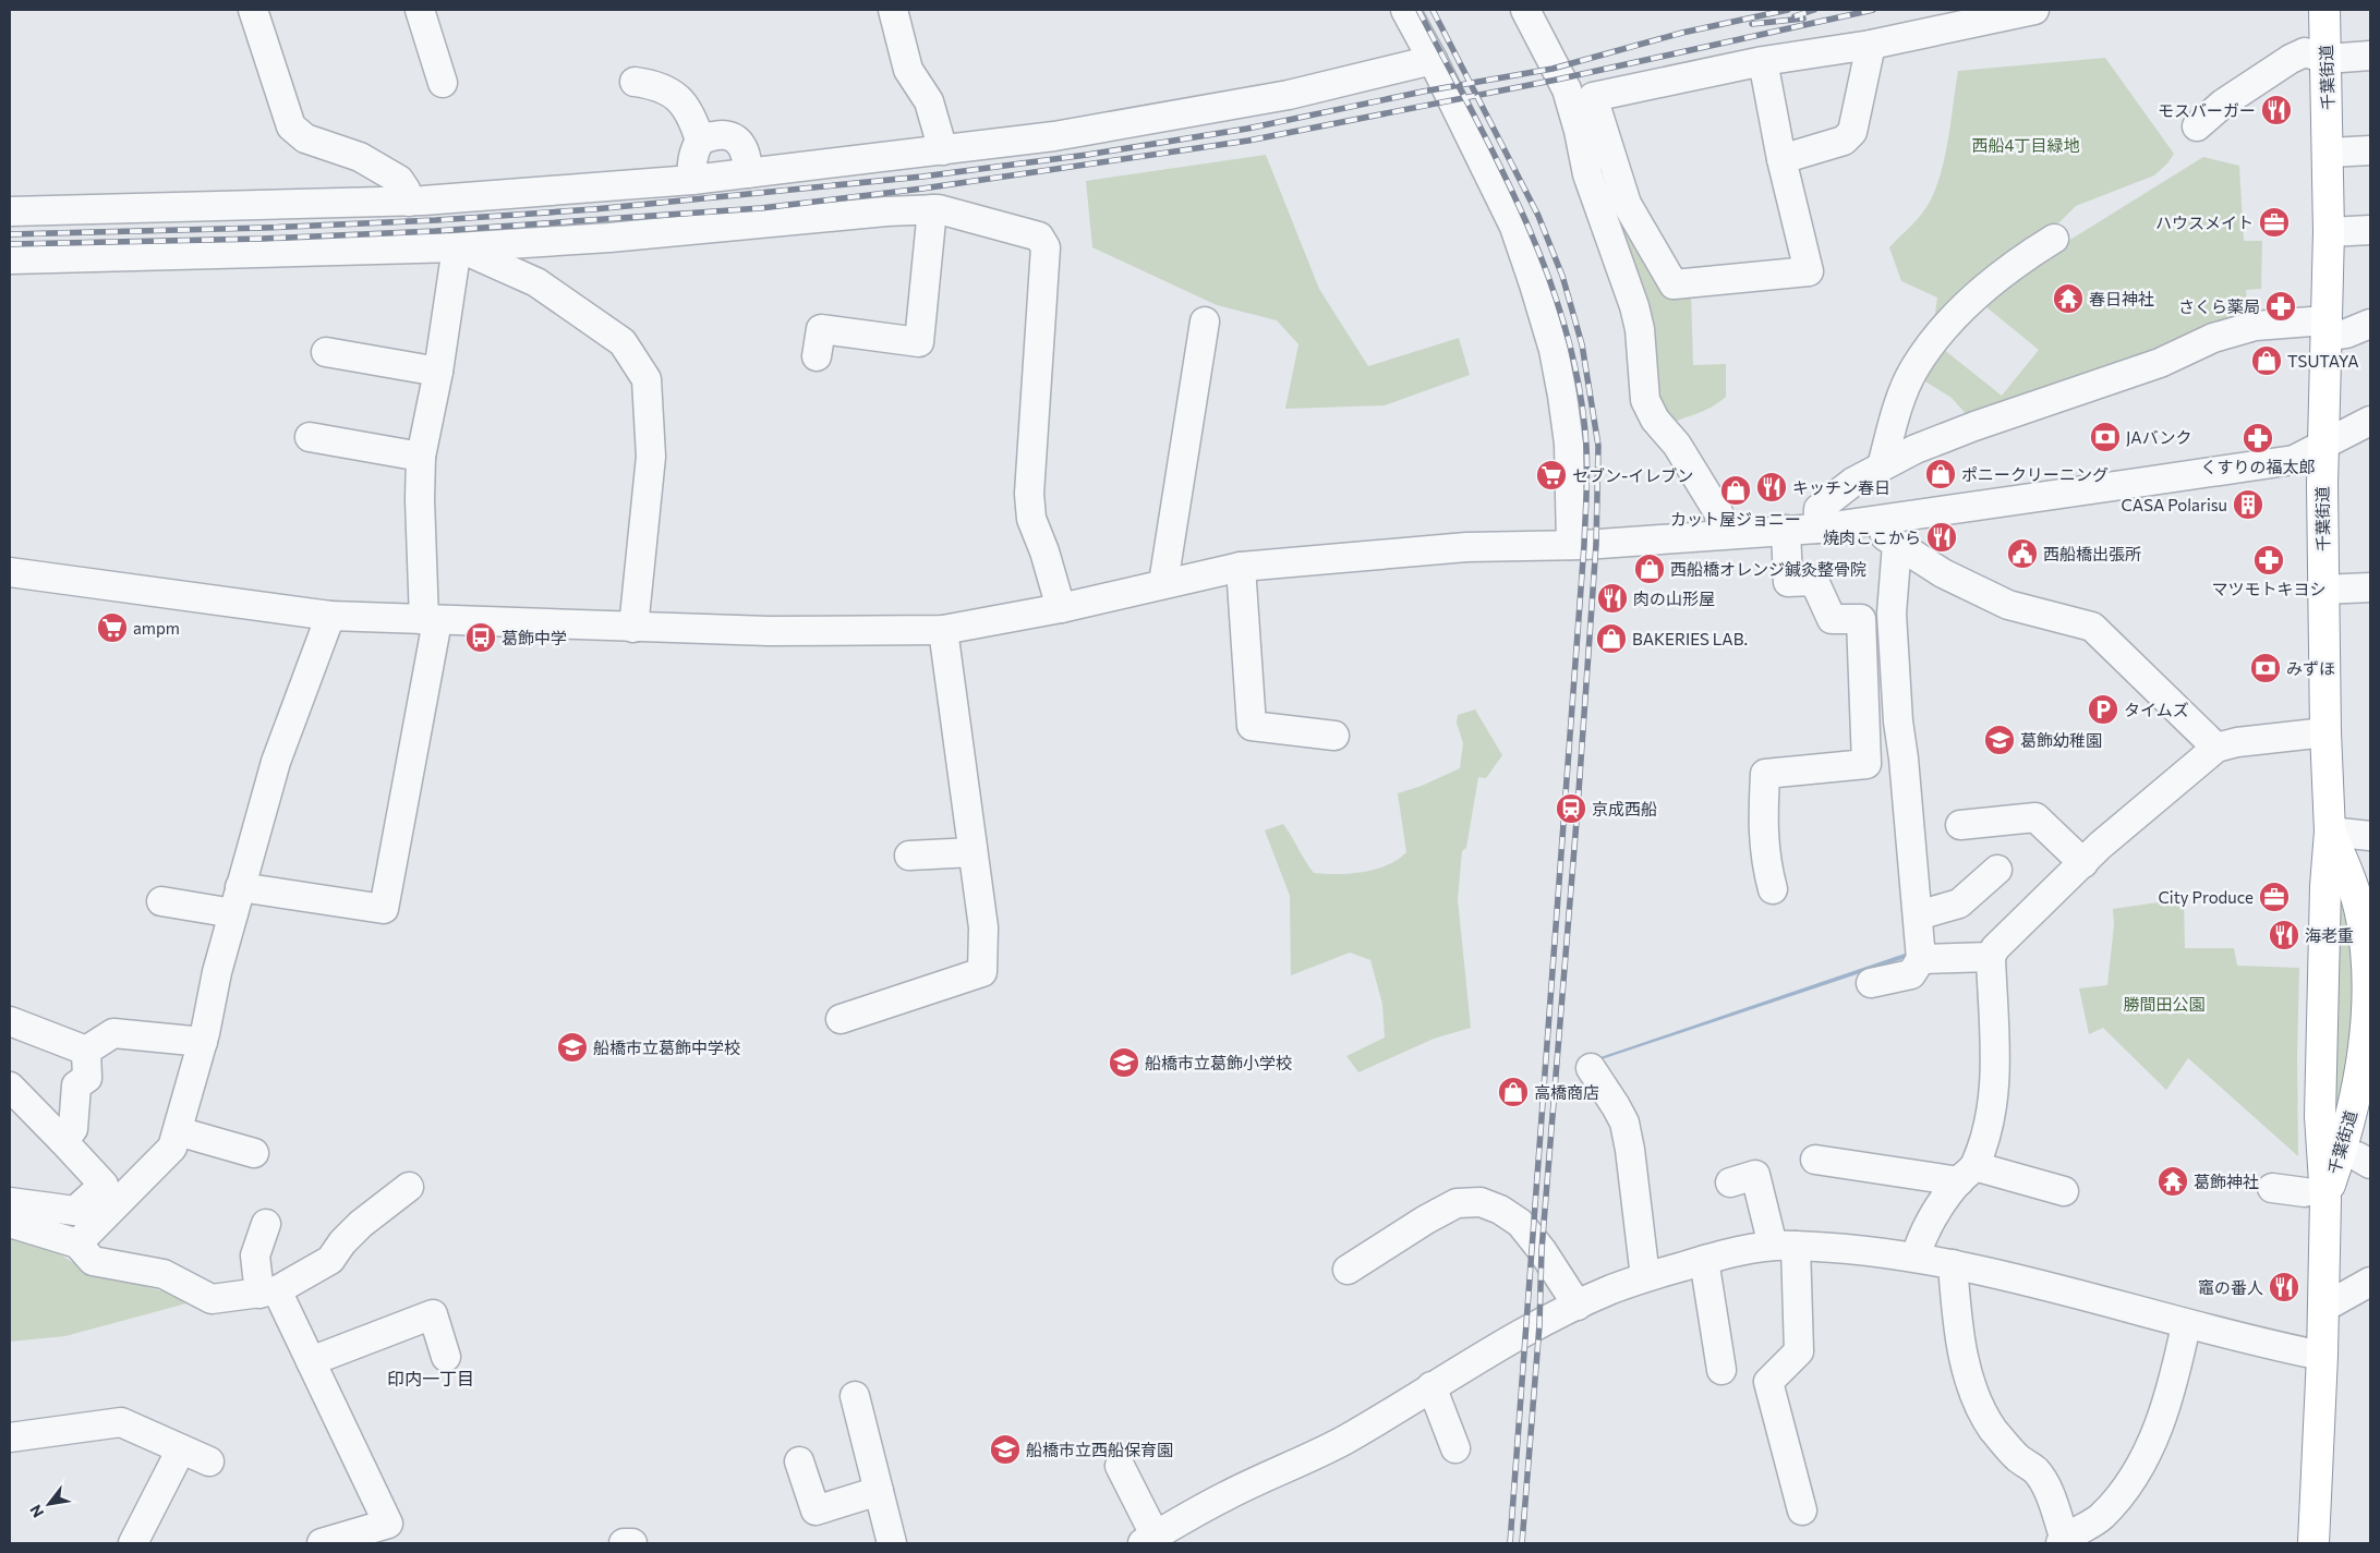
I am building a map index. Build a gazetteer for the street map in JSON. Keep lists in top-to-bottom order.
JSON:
{
  "streets": {
    "highway": ["千葉街道"]
  },
  "districts": ["印内一丁目"],
  "parks": ["西船4丁目緑地", "勝間田公園"],
  "places": {
    "restaurant": [
      "モスバーガー",
      "キッチン春日",
      "焼肉ここから",
      "肉の山形屋",
      "海老重",
      "竈の番人"
    ],
    "office": ["ハウスメイト", "City Produce"],
    "temple": ["春日神社", "葛飾神社"],
    "pharmacy": ["さくら薬局", "くすりの福太郎", "マツモトキヨシ"],
    "shop": [
      "TSUTAYA",
      "ポニークリーニング",
      "カット屋ジョニー",
      "西船橋オレンジ鍼灸整骨院",
      "BAKERIES LAB.",
      "高橋商店"
    ],
    "bank": ["JAバンク", "みずほ"],
    "supermarket": ["セブン-イレブン", "ampm"],
    "building": ["CASA Polarisu"],
    "public building": ["西船橋出張所"],
    "bus stop": ["葛飾中学"],
    "parking": ["タイムズ"],
    "school or university": [
      "葛飾幼稚園",
      "船橋市立葛飾中学校",
      "船橋市立葛飾小学校",
      "船橋市立西船保育園"
    ],
    "station": ["京成西船"]
  },
  "north": "bottom left"
}
